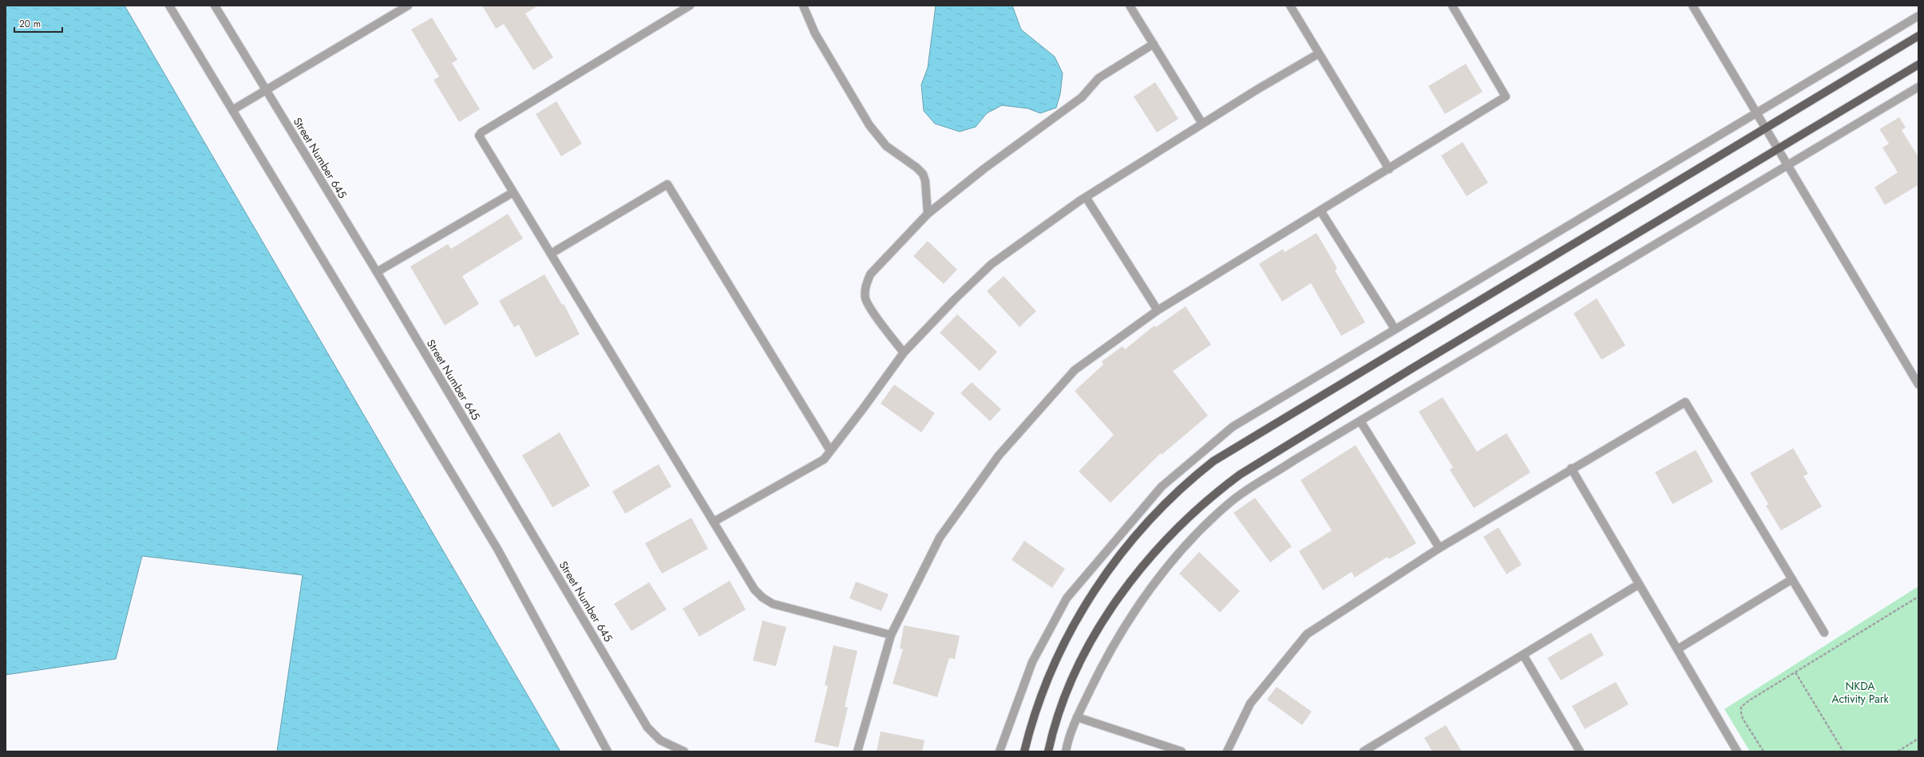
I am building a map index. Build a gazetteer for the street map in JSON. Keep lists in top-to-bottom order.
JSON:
{
  "streets": {
    "street": ["Street Number 645"]
  },
  "parks": ["NKDA Activity Park"],
  "scale_bar": "20 m"
}
